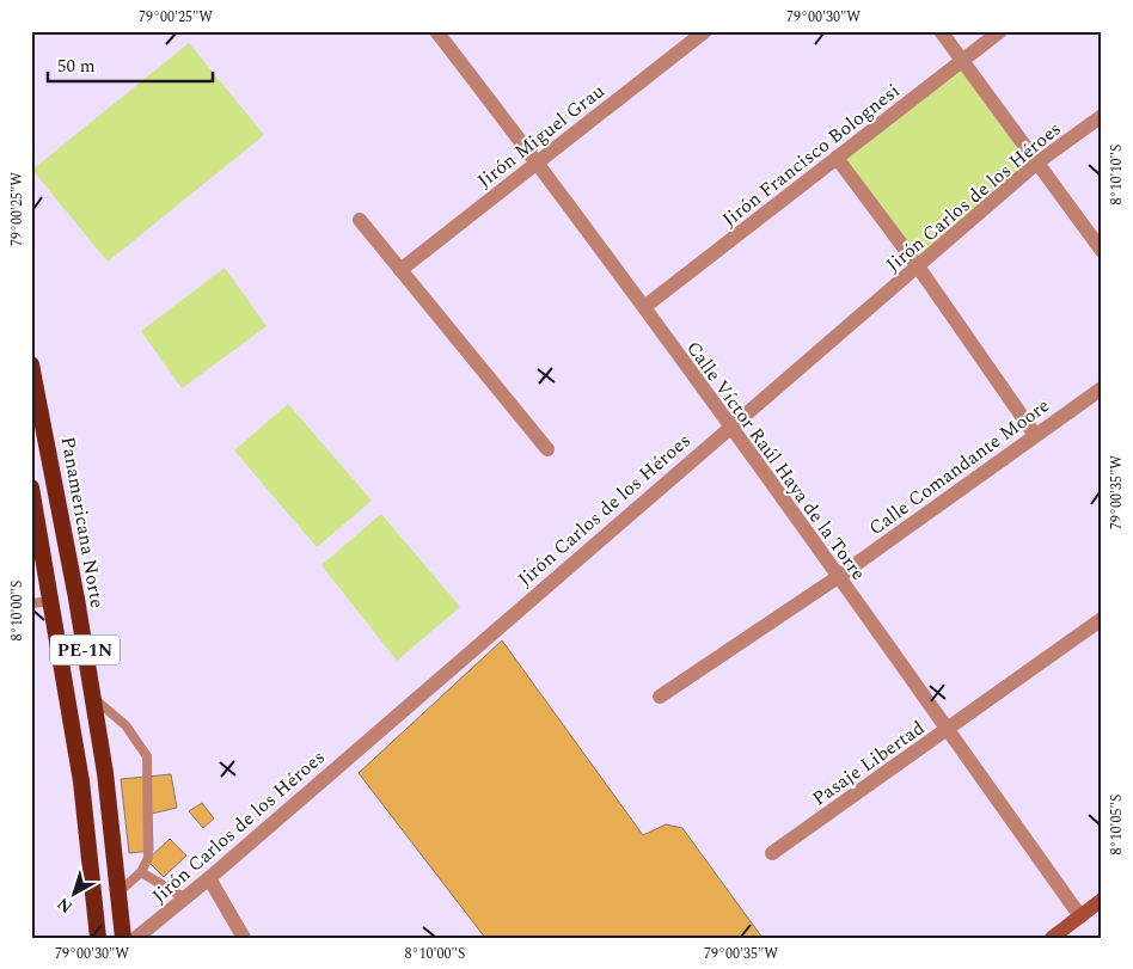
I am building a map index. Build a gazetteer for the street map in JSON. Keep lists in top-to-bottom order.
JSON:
{
  "streets": {
    "highway": ["Panamericana Norte", "PE-1N"],
    "street": [
      "Jirón Miguel Grau",
      "Jirón Francisco Bolognesi",
      "Jirón Carlos de los Héroes",
      "Calle Víctor Raúl Haya de la Torre",
      "Calle Comandante Moore",
      "Pasaje Libertad"
    ]
  },
  "crossings": [
    ["Jirón Miguel Grau", "Calle Víctor Raúl Haya de la Torre"],
    ["Jirón Francisco Bolognesi", "Calle Víctor Raúl Haya de la Torre"],
    ["Jirón Carlos de los Héroes", "Calle Víctor Raúl Haya de la Torre"],
    ["Calle Víctor Raúl Haya de la Torre", "Calle Comandante Moore"],
    ["Calle Víctor Raúl Haya de la Torre", "Pasaje Libertad"]
  ],
  "scale_bar": "50 m",
  "north": "bottom left",
  "coordinates": [
    "79°00'25\"W",
    "79°00'30\"W",
    "8°10'10\"S",
    "79°00'35\"W",
    "8°10'00\"S",
    "8°10'05\"S"
  ]
}
